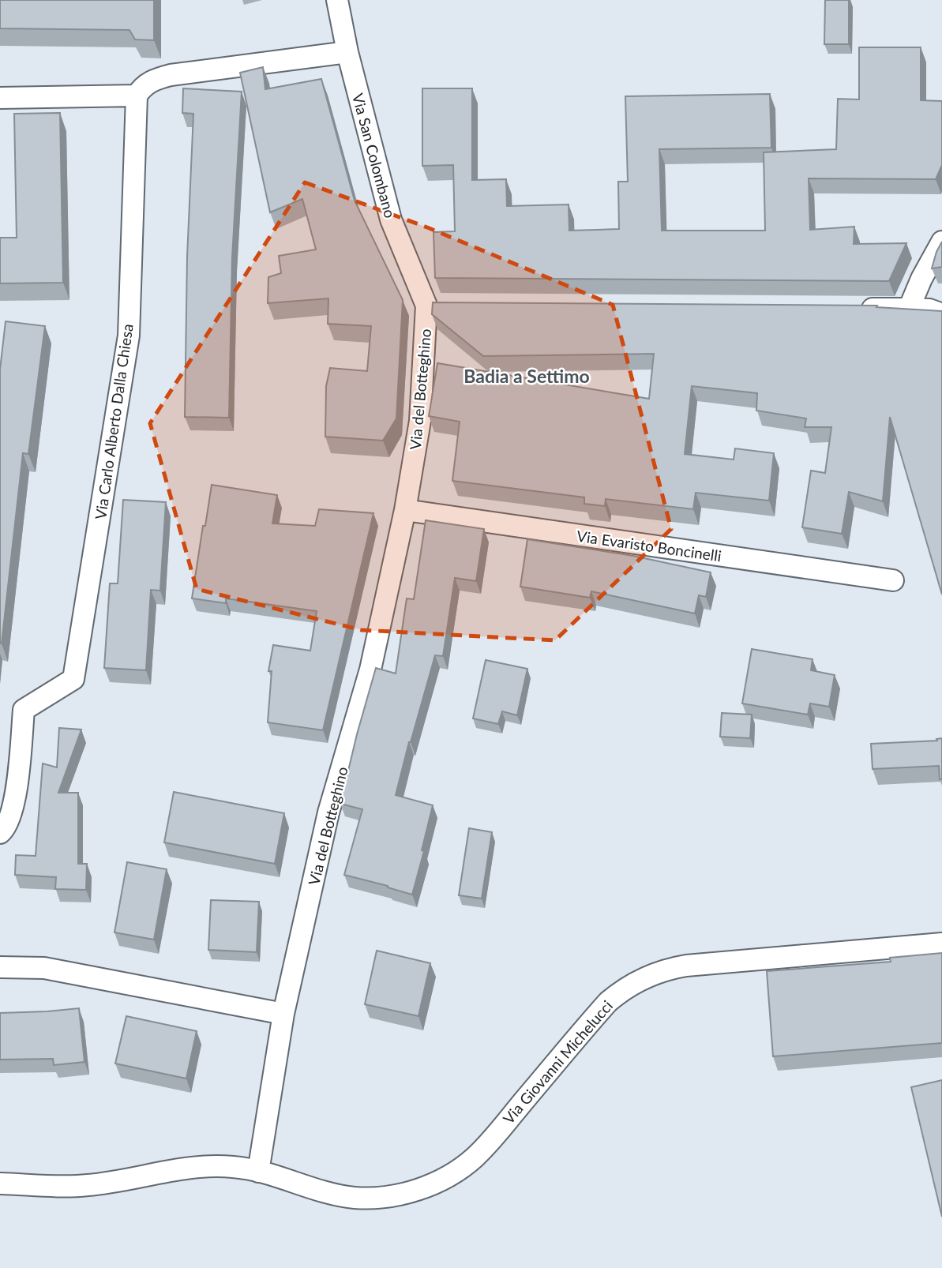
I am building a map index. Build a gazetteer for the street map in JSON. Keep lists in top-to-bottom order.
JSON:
{
  "streets": {
    "street": [
      "Via San Colombano",
      "Via del Botteghino",
      "Via Carlo Alberto Dalla Chiesa",
      "Via Evaristo Boncinelli",
      "Via Giovanni Michelucci"
    ]
  },
  "crossings": [
    ["Via San Colombano", "Via del Botteghino"],
    ["Via del Botteghino", "Via Evaristo Boncinelli"],
    ["Via del Botteghino", "Via Giovanni Michelucci"]
  ],
  "districts": ["Badia a Settimo"]
}
